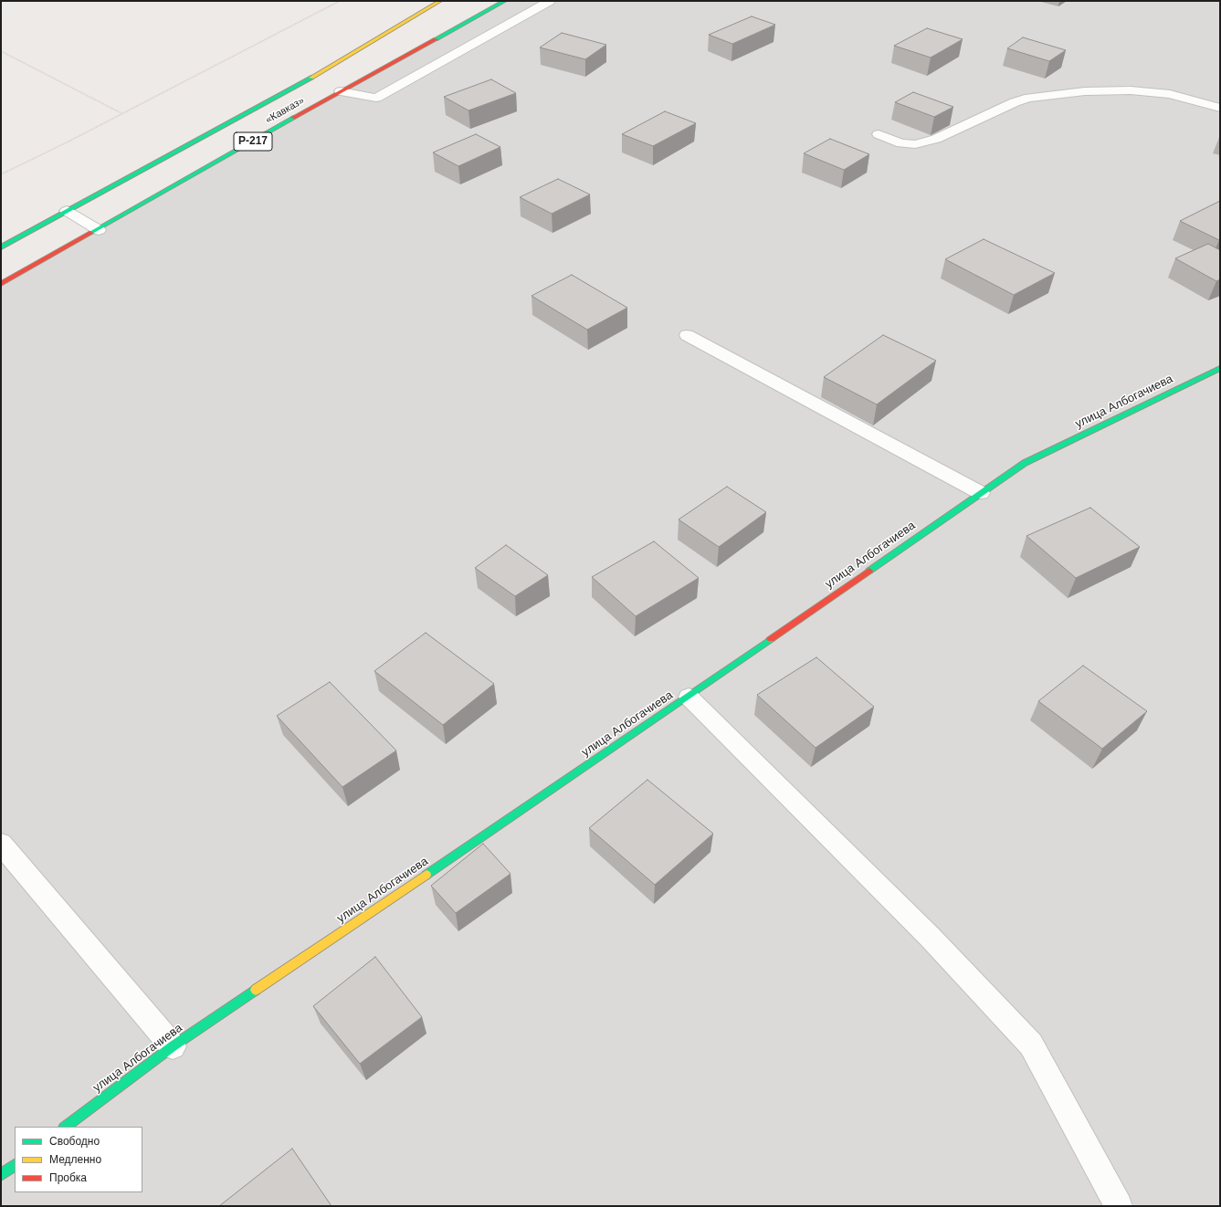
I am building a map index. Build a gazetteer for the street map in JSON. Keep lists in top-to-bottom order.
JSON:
{
  "streets": {
    "main road": ["«Кавказ»", "Р-217", "улица Албогачиева"]
  },
  "legend": ["Свободно", "Медленно", "Пробка"]
}
